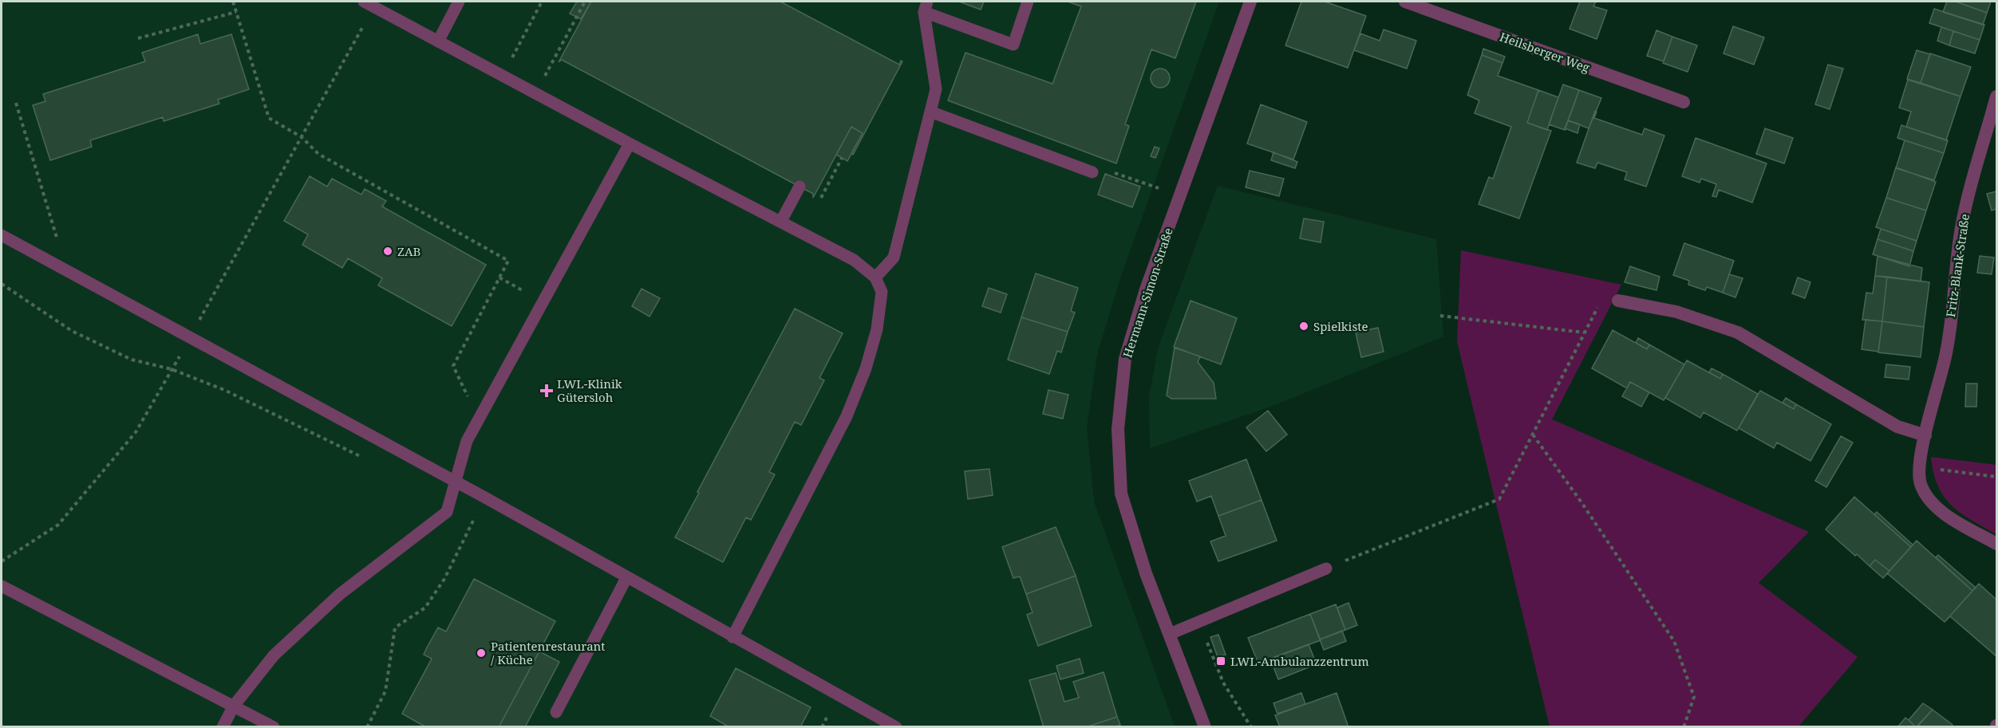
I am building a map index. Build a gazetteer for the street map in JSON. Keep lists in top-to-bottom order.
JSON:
{
  "streets": {
    "street": ["Heilsberger Weg", "Fritz-Blank-Straße", "Hermann-Simon-Straße"]
  },
  "places": {
    "other": ["ZAB", "Spielkiste", "Patientenrestaurant / Küche"],
    "health": ["LWL-Klinik Gütersloh"],
    "transit": ["LWL-Ambulanzzentrum"]
  }
}
